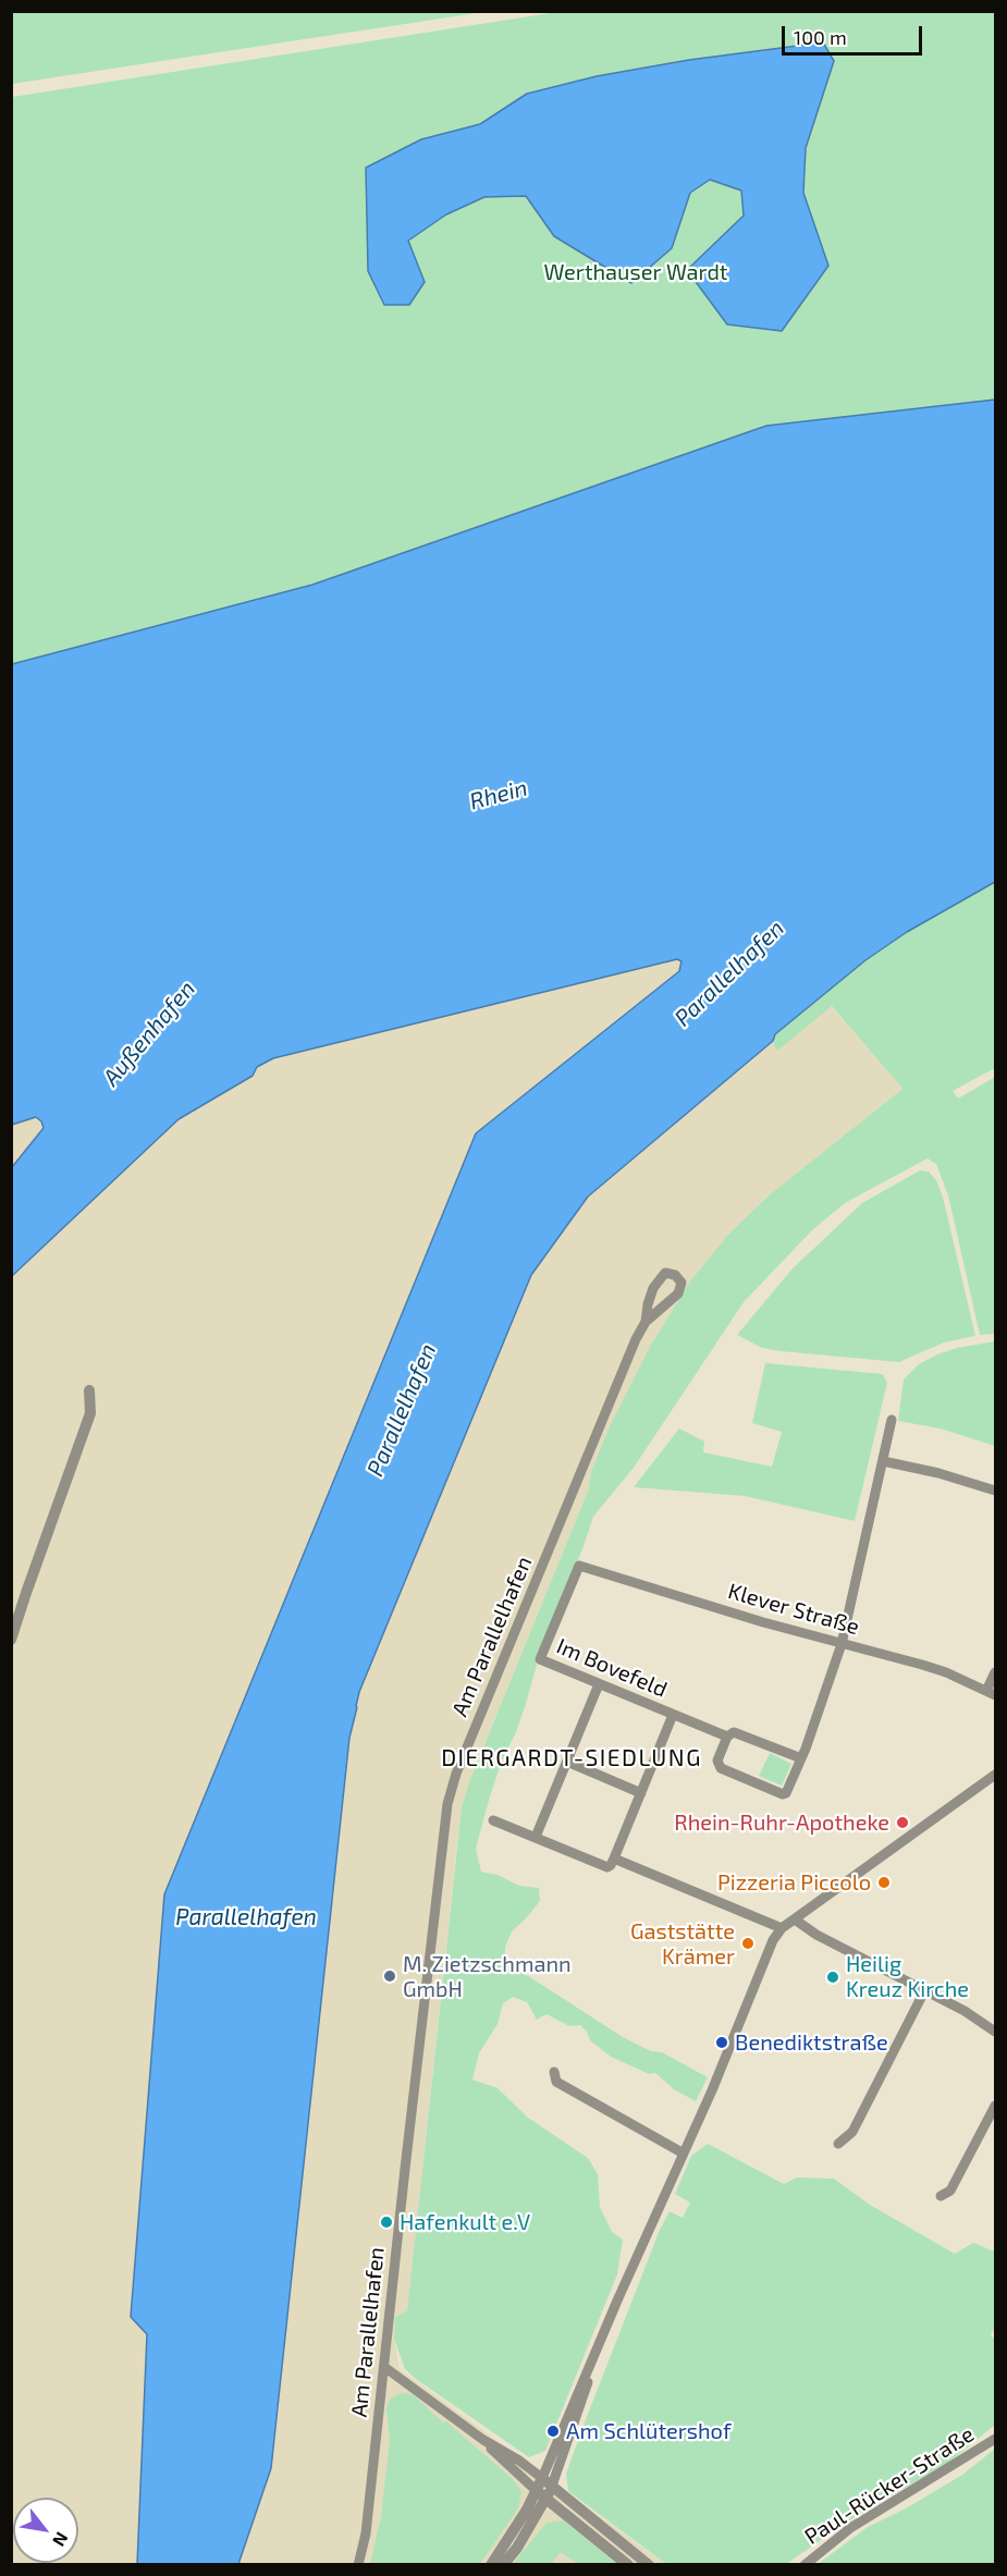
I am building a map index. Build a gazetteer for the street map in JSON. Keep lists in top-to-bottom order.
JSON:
{
  "streets": {
    "street": [
      "Klever Straße",
      "Am Parallelhafen",
      "Im Bovefeld",
      "Paul-Rücker-Straße"
    ]
  },
  "crossings": [
    ["Klever Straße", "Im Bovefeld"]
  ],
  "districts": ["DIERGARDT-SIEDLUNG"],
  "water": ["Rhein", "Parallelhafen", "Außenhafen"],
  "parks": ["Werthauser Wardt"],
  "places": [
    "Rhein-Ruhr-Apotheke",
    "Pizzeria Piccolo",
    "Gaststätte Krämer",
    "M. Zietzschmann GmbH",
    "Heilig Kreuz Kirche",
    "Benediktstraße",
    "Hafenkult e.V",
    "Am Schlütershof"
  ],
  "scale_bar": "100 m",
  "north": "bottom right"
}
